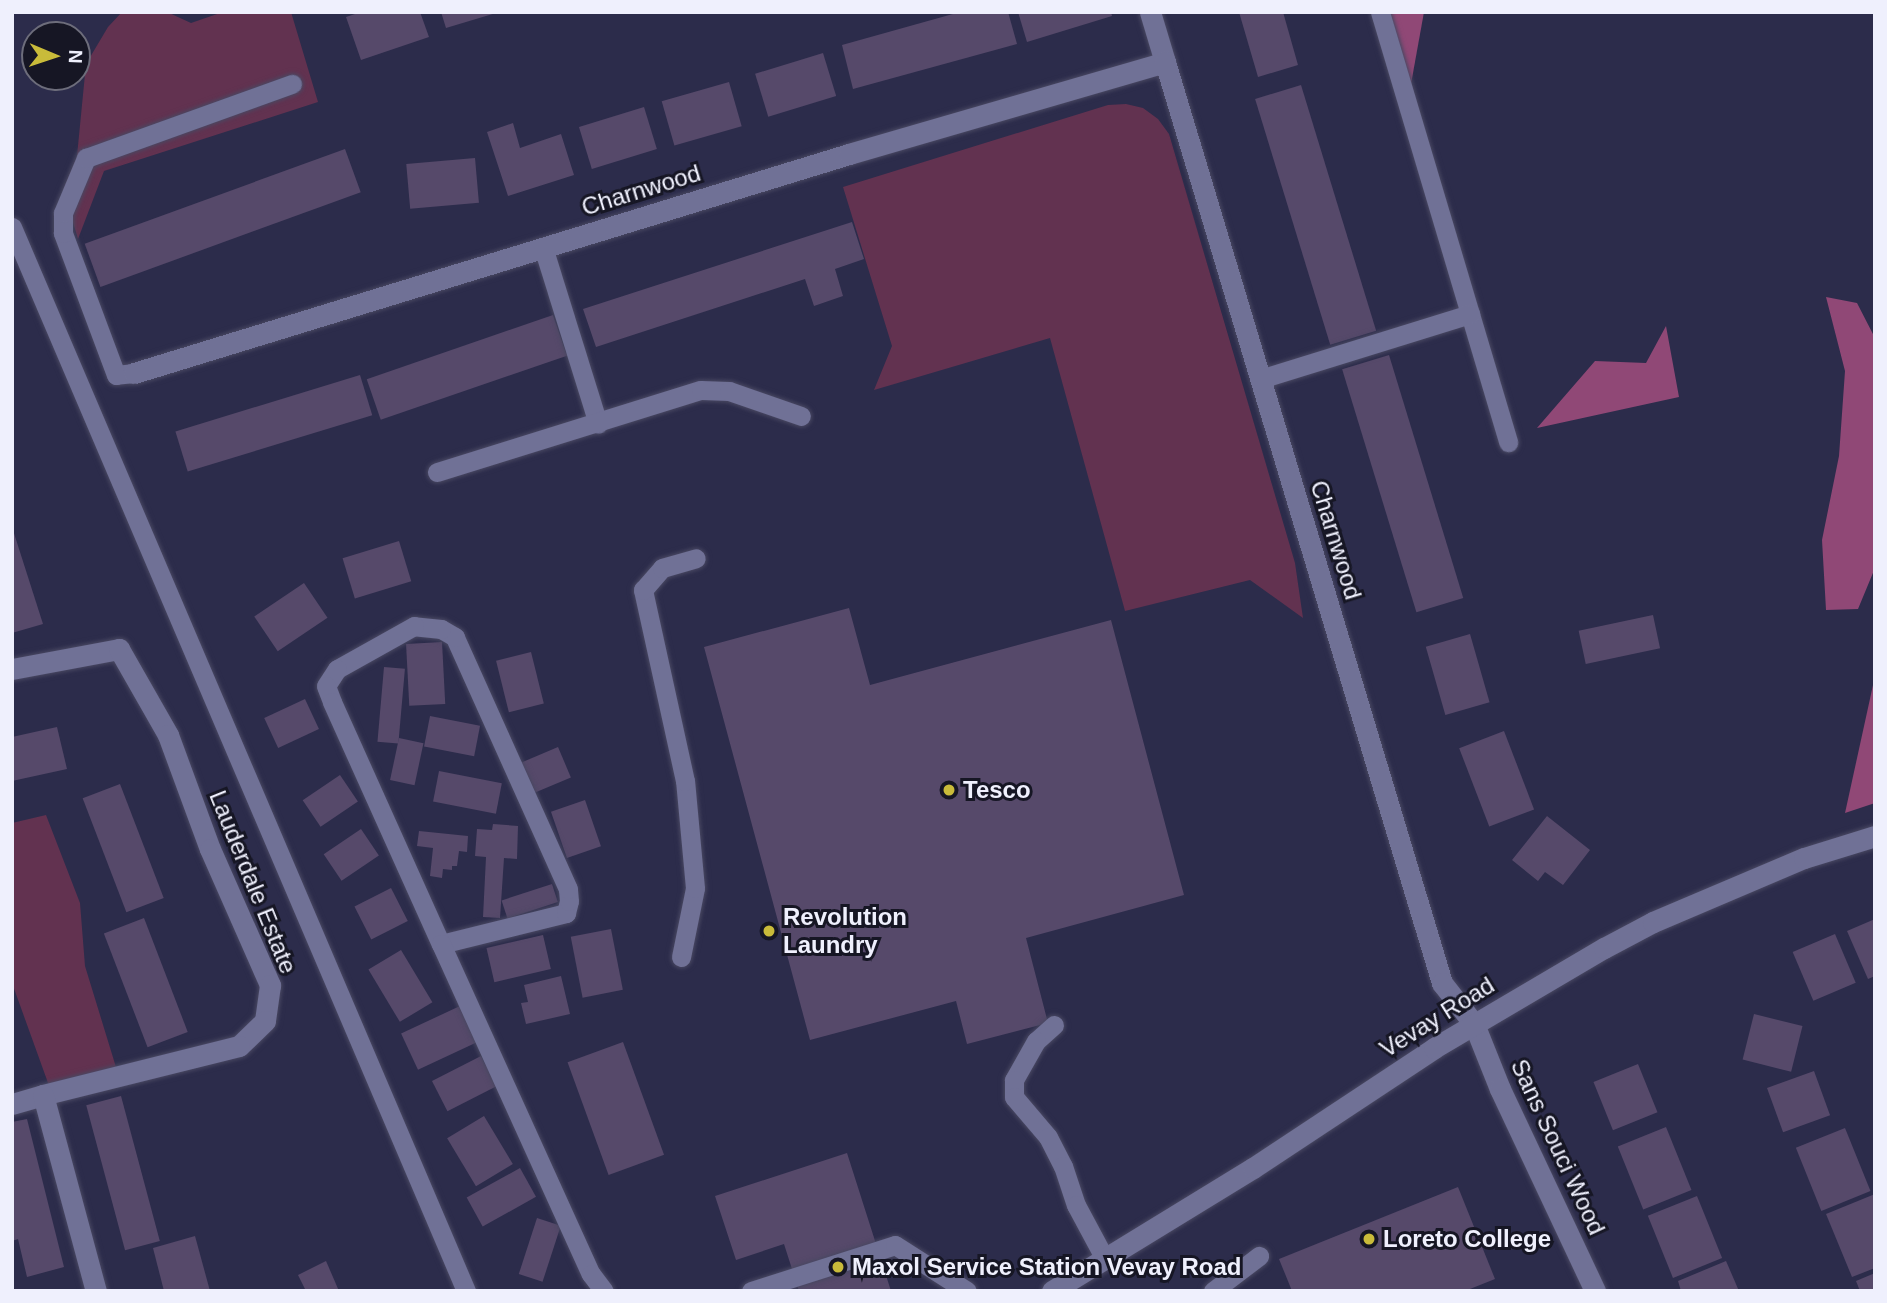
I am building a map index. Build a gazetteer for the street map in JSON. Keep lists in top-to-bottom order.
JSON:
{
  "streets": {
    "street": [
      "Charnwood",
      "Lauderdale Estate",
      "Vevay Road",
      "Sans Souci Wood"
    ]
  },
  "crossings": [
    ["Charnwood", "Vevay Road"],
    ["Charnwood", "Sans Souci Wood"],
    ["Vevay Road", "Sans Souci Wood"]
  ],
  "places": [
    "Tesco",
    "Revolution Laundry",
    "Loreto College",
    "Maxol Service Station Vevay Road"
  ],
  "north": "right"
}
